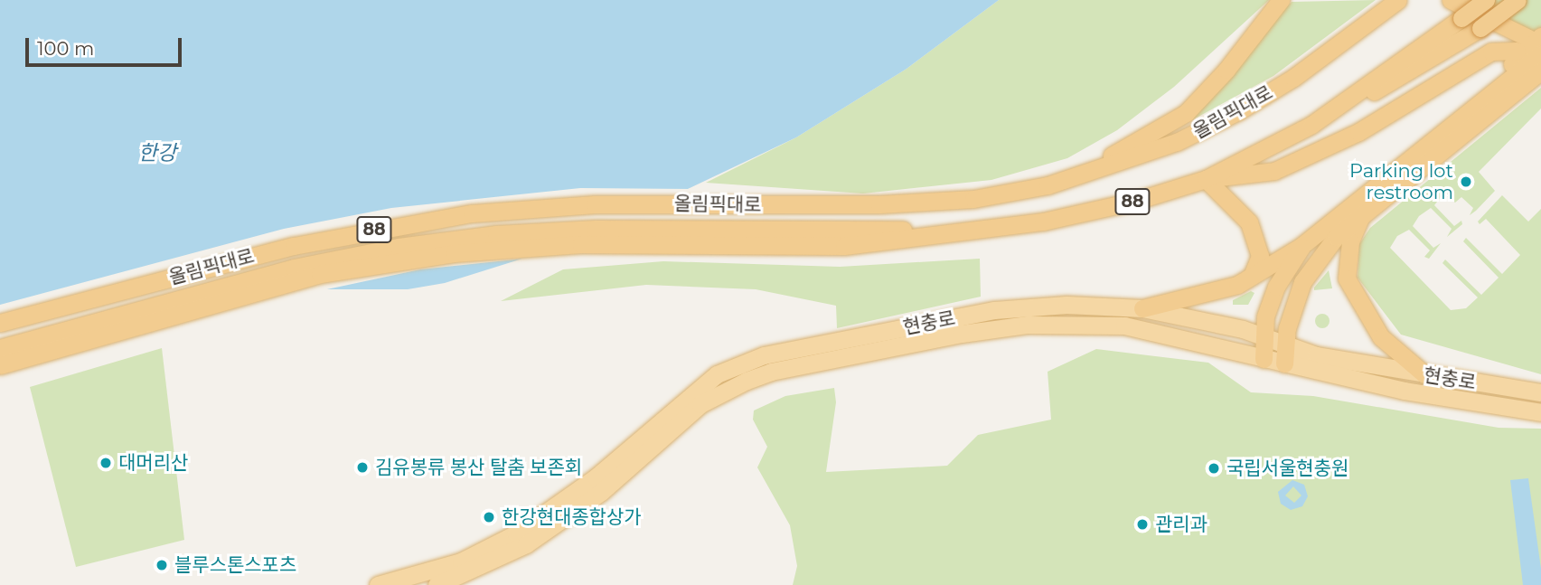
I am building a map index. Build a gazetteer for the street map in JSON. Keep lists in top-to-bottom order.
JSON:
{
  "streets": {
    "highway": ["올림픽대로", "88"],
    "main road": ["현충로"]
  },
  "water": ["한강"],
  "places": [
    "Parking lot restroom",
    "대머리산",
    "김유봉류 봉산 탈춤 보존회",
    "국립서울현충원",
    "한강현대종합상가",
    "관리과",
    "블루스톤스포츠"
  ],
  "scale_bar": "100 m"
}
